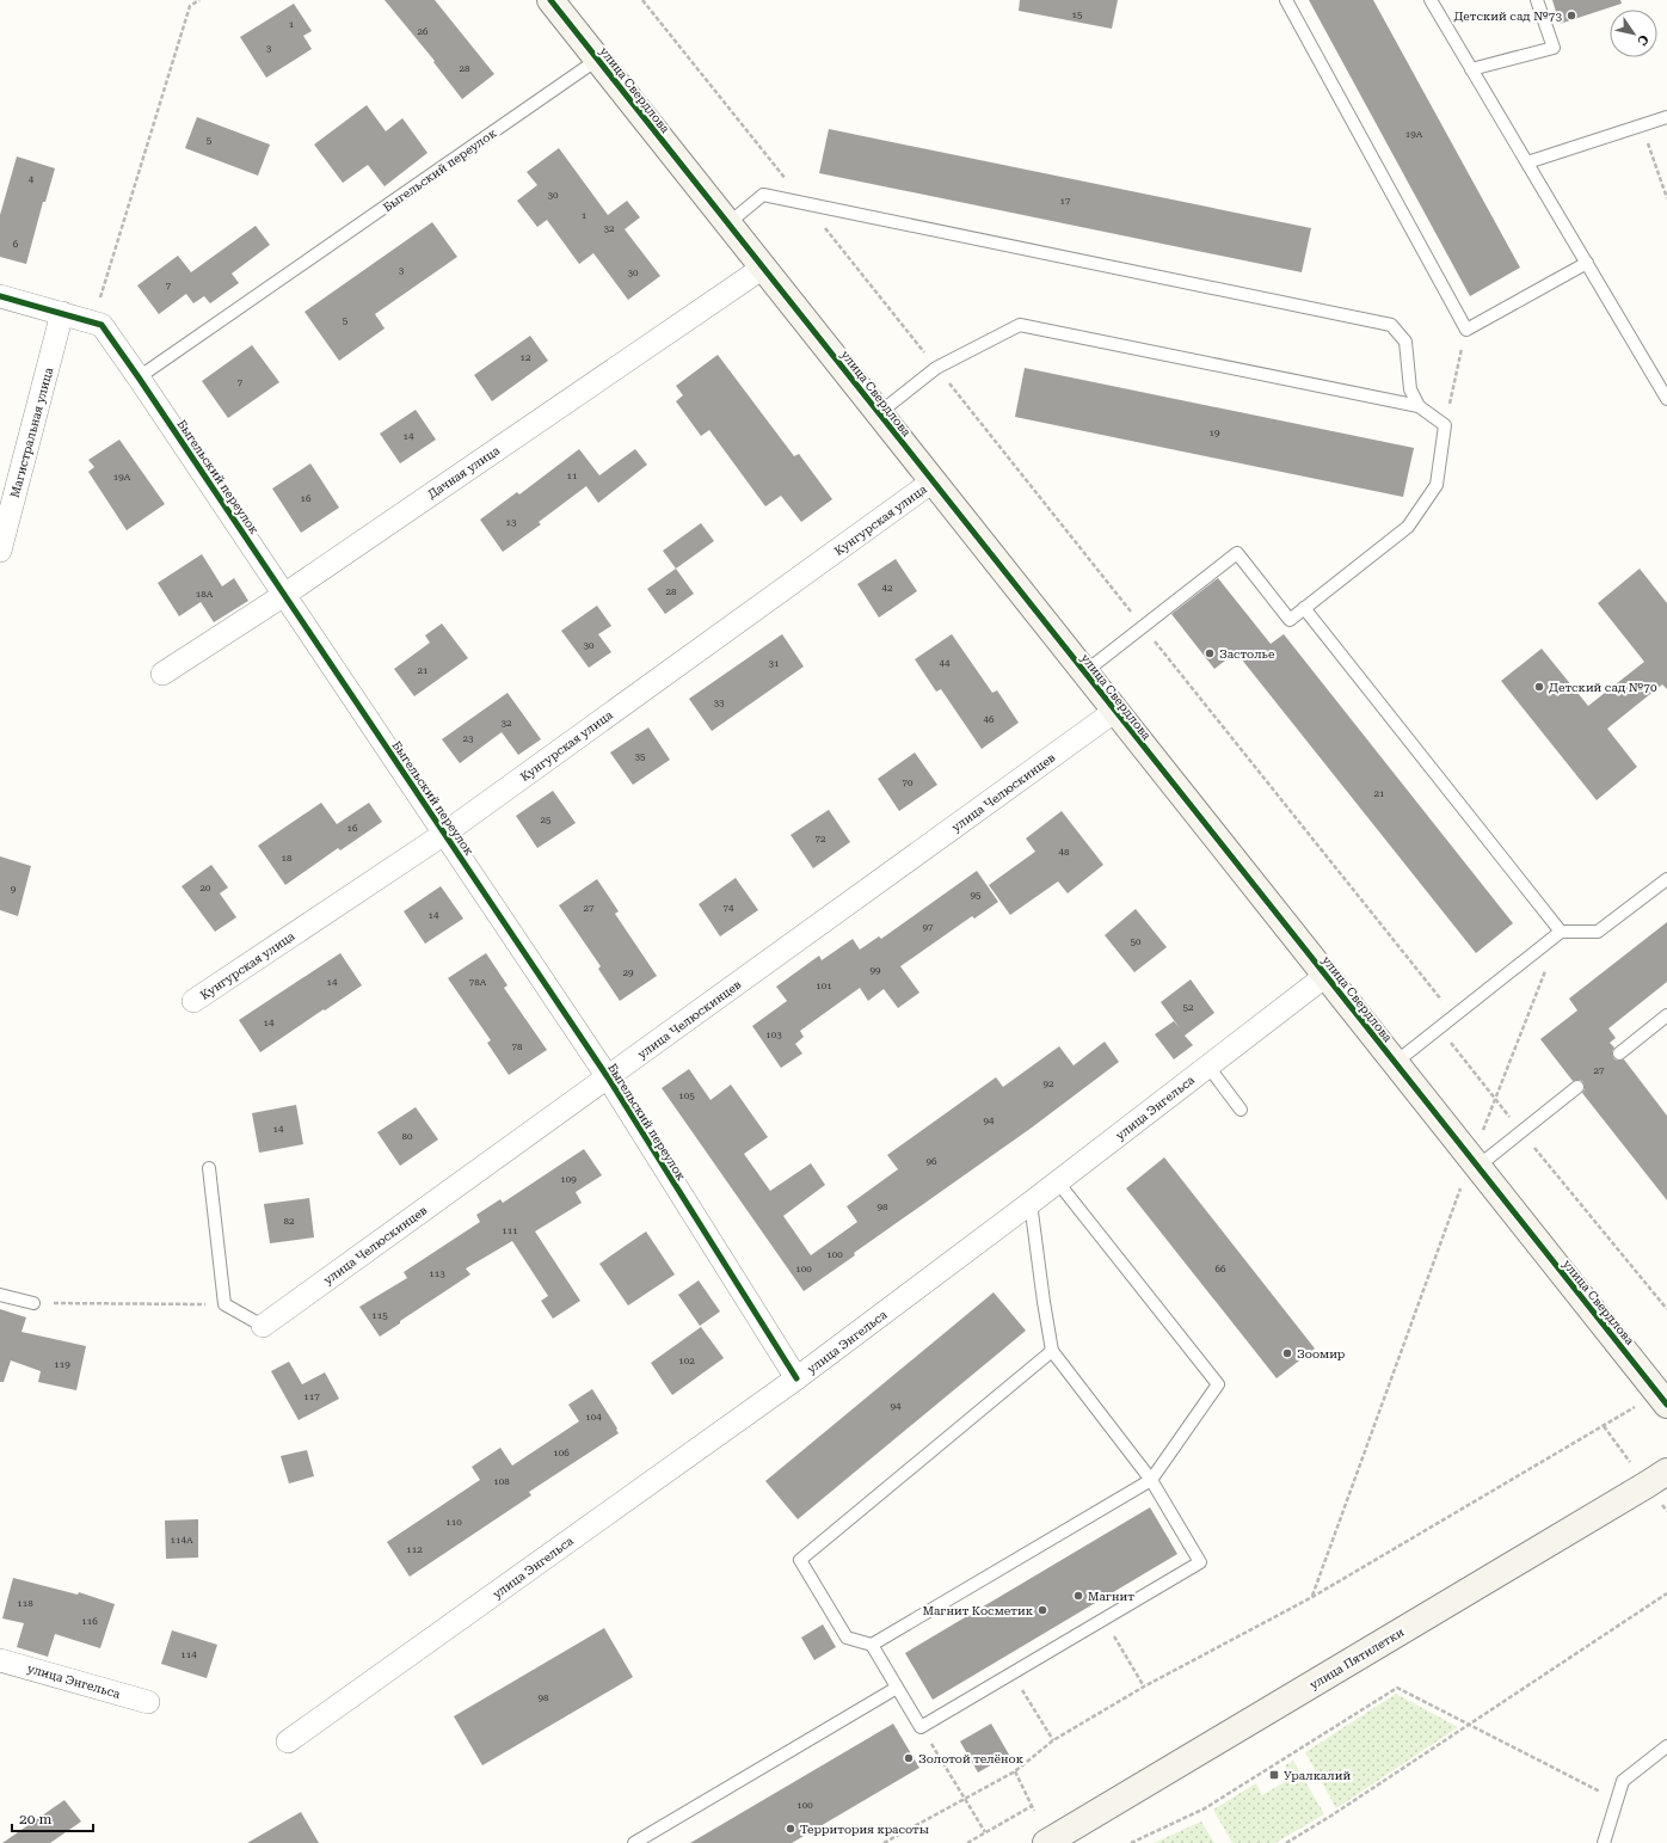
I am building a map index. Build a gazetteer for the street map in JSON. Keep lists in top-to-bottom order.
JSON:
{
  "streets": {
    "street": [
      "улица Свердлова",
      "Быгельский переулок",
      "Магистральная улица",
      "Дачная улица",
      "Кунгурская улица",
      "улица Челюскинцев",
      "улица Энгельса",
      "улица Пятилетки"
    ]
  },
  "crossings": [
    ["улица Свердлова", "Быгельский переулок"],
    ["улица Свердлова", "Дачная улица"],
    ["улица Свердлова", "Кунгурская улица"],
    ["улица Свердлова", "улица Челюскинцев"],
    ["улица Свердлова", "улица Энгельса"],
    ["Быгельский переулок", "Магистральная улица"],
    ["Быгельский переулок", "Дачная улица"],
    ["Быгельский переулок", "Кунгурская улица"],
    ["Быгельский переулок", "улица Челюскинцев"],
    ["Быгельский переулок", "улица Энгельса"]
  ],
  "places": {
    "other": [
      "Детский сад №73",
      "Застолье",
      "Детский сад №70",
      "Зоомир",
      "Магнит",
      "Магнит Косметик",
      "Золотой телёнок",
      "Территория красоты"
    ],
    "transit": ["Уралкалий"]
  },
  "house_numbers": [
    "15",
    "1",
    "26",
    "3",
    "28",
    "19А",
    "5",
    "4",
    "30",
    "17",
    "1",
    "32",
    "6",
    "3",
    "30",
    "7",
    "5",
    "12",
    "7",
    "19",
    "14",
    "11",
    "19А",
    "16",
    "13",
    "42",
    "28",
    "18А",
    "30",
    "31",
    "44",
    "21",
    "33",
    "46",
    "32",
    "23",
    "35",
    "70",
    "21",
    "25",
    "16",
    "72",
    "48",
    "18",
    "20",
    "9",
    "95",
    "27",
    "74",
    "14",
    "97",
    "50",
    "99",
    "29",
    "14",
    "78А",
    "101",
    "52",
    "14",
    "103",
    "78",
    "27",
    "92",
    "105",
    "94",
    "14",
    "80",
    "96",
    "109",
    "98",
    "82",
    "111",
    "100",
    "100",
    "66",
    "113",
    "115",
    "102",
    "119",
    "117",
    "94",
    "104",
    "106",
    "108",
    "110",
    "114А",
    "112",
    "118",
    "116",
    "114",
    "98",
    "100"
  ],
  "scale_bar": "20 m",
  "north": "bottom right"
}
